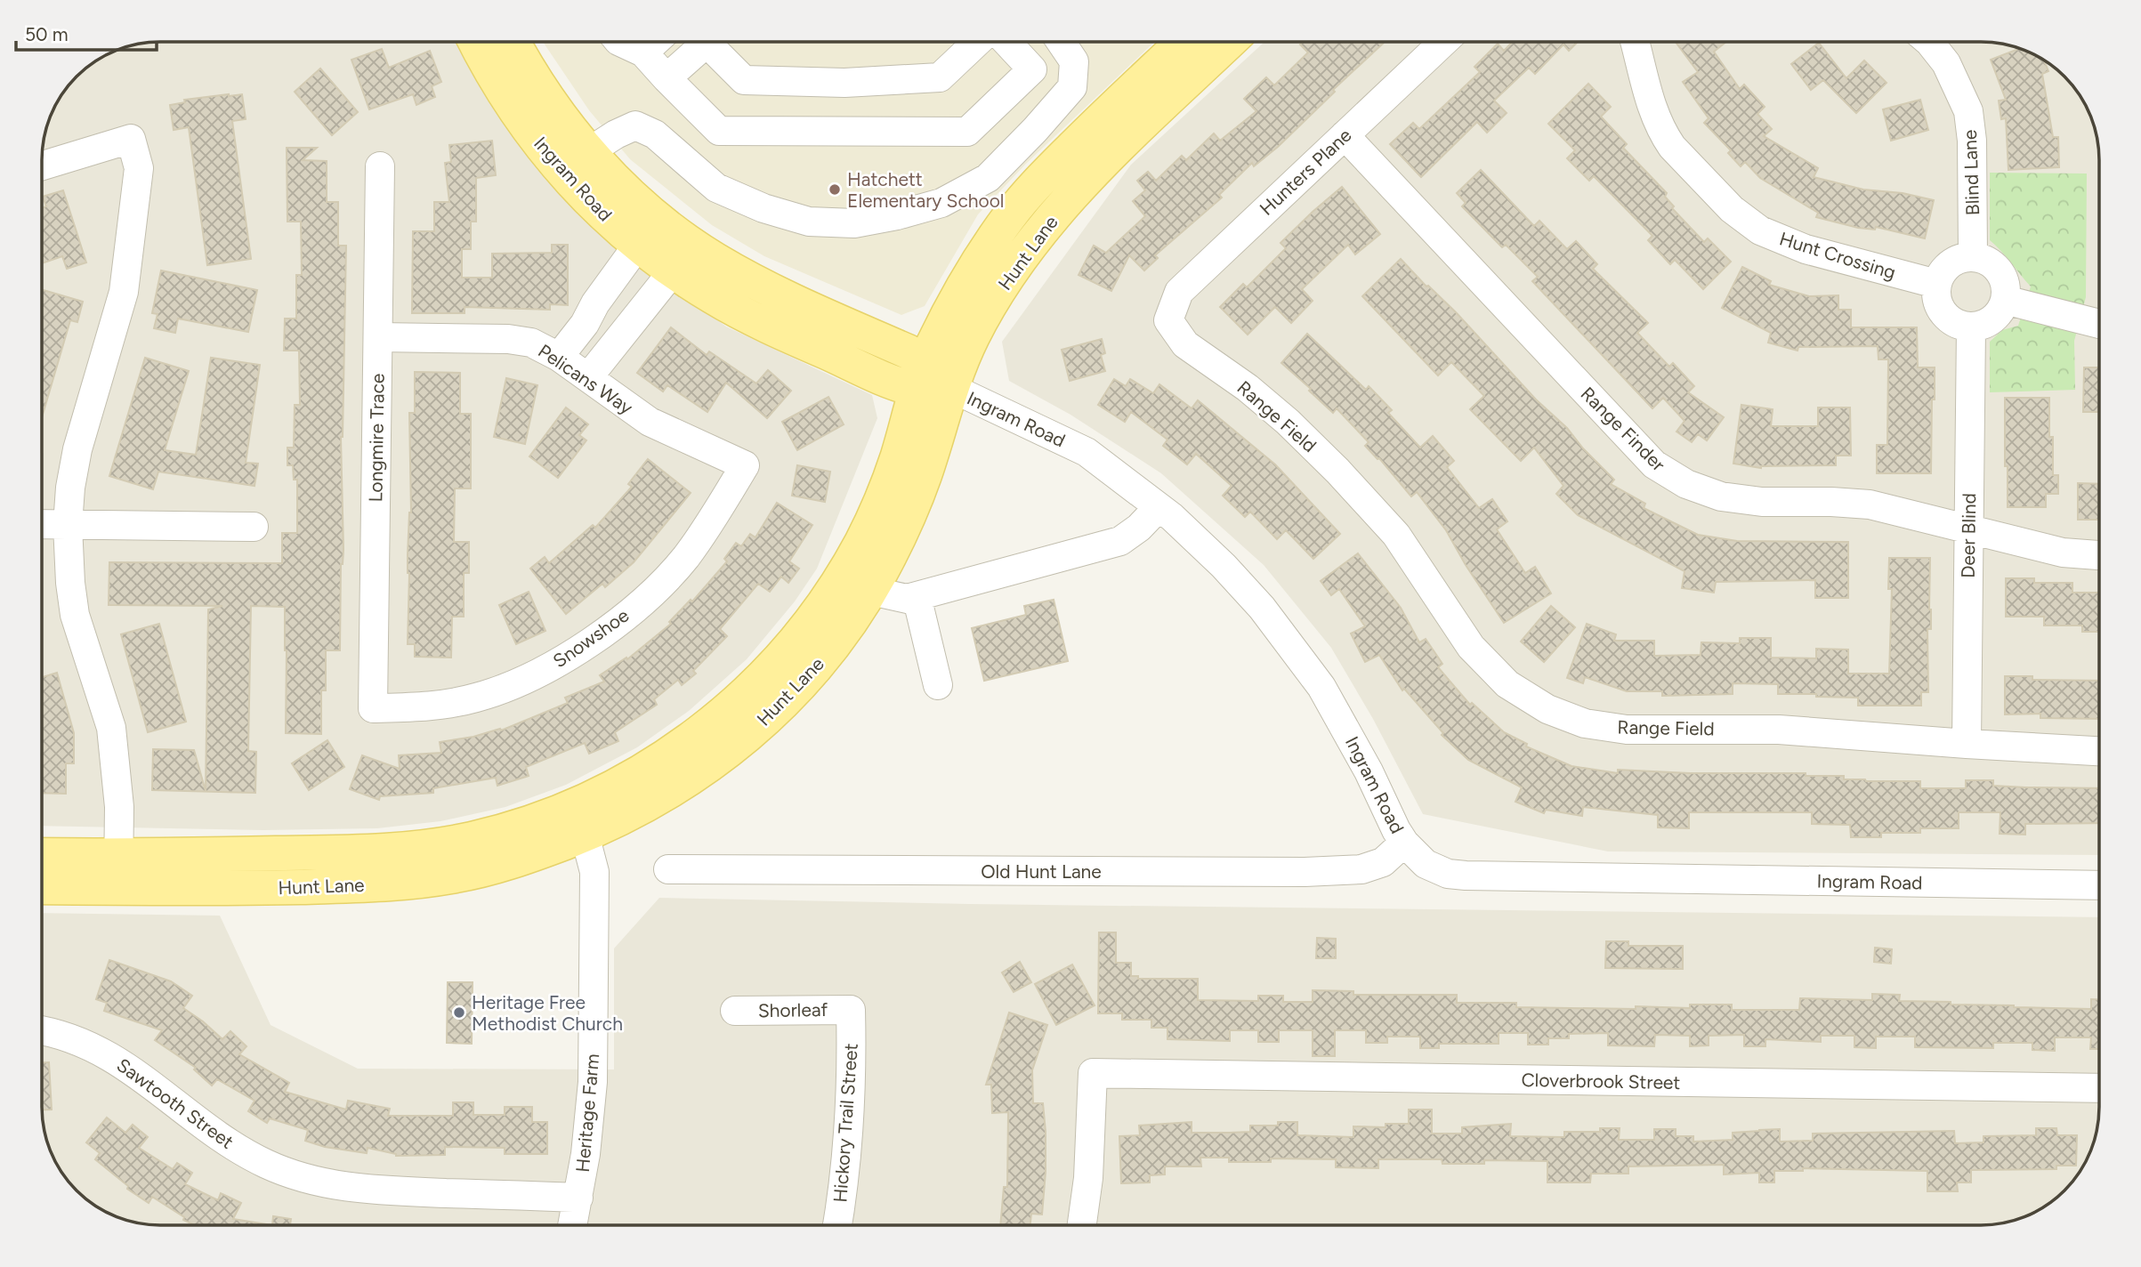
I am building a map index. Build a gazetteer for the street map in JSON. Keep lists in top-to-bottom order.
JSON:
{
  "streets": {
    "main road": ["Ingram Road", "Hunt Lane"],
    "street": [
      "Hunters Plane",
      "Blind Lane",
      "Hunt Crossing",
      "Pelicans Way",
      "Range Field",
      "Range Finder",
      "Longmire Trace",
      "Deer Blind",
      "Snowshoe",
      "Old Hunt Lane",
      "Shorleaf",
      "Cloverbrook Street",
      "Sawtooth Street",
      "Heritage Farm",
      "Hickory Trail Street"
    ]
  },
  "crossings": [
    ["Hunters Plane", "Range Field"],
    ["Hunters Plane", "Range Finder"],
    ["Blind Lane", "Hunt Crossing"],
    ["Blind Lane", "Deer Blind"],
    ["Ingram Road", "Hunt Lane"],
    ["Ingram Road", "Old Hunt Lane"],
    ["Hunt Lane", "Heritage Farm"],
    ["Hunt Crossing", "Deer Blind"],
    ["Pelicans Way", "Longmire Trace"],
    ["Pelicans Way", "Snowshoe"],
    ["Range Field", "Deer Blind"],
    ["Range Finder", "Deer Blind"],
    ["Longmire Trace", "Snowshoe"],
    ["Shorleaf", "Hickory Trail Street"],
    ["Sawtooth Street", "Heritage Farm"]
  ],
  "places": ["Hatchett Elementary School", "Heritage Free Methodist Church"],
  "scale_bar": "50 m"
}
